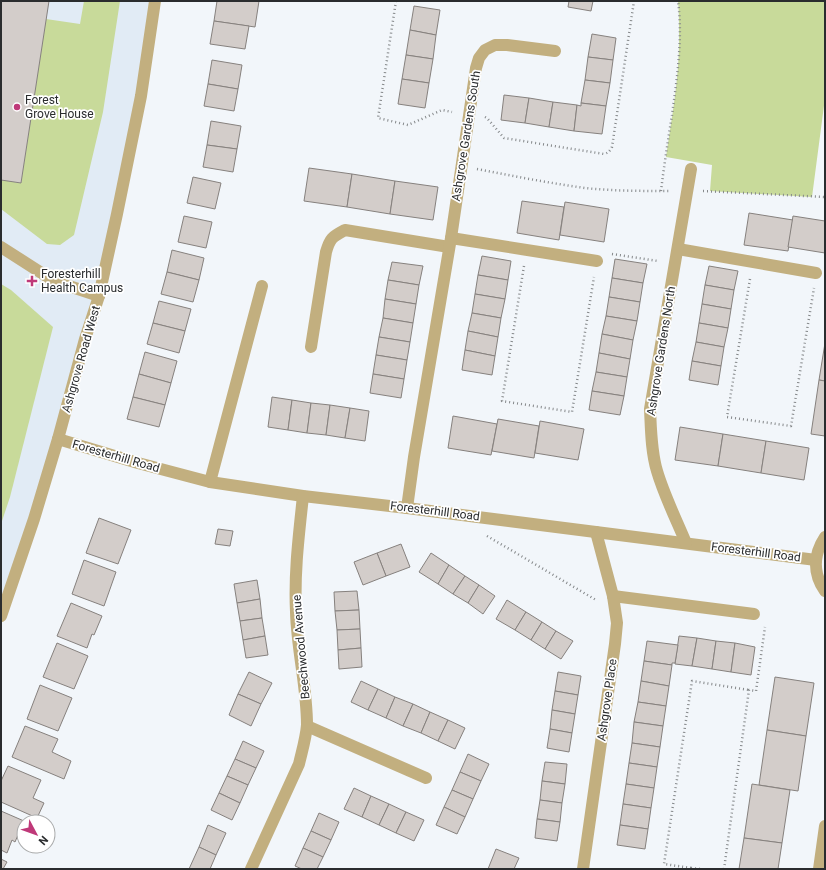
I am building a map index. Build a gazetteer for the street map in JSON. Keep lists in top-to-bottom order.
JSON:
{
  "streets": {
    "street": [
      "Ashgrove Gardens South",
      "Ashgrove Gardens North",
      "Ashgrove Road West",
      "Foresterhill Road",
      "Beechwood Avenue",
      "Ashgrove Place"
    ]
  },
  "crossings": [
    ["Ashgrove Gardens South", "Foresterhill Road"],
    ["Ashgrove Gardens North", "Foresterhill Road"],
    ["Ashgrove Road West", "Foresterhill Road"],
    ["Foresterhill Road", "Beechwood Avenue"],
    ["Foresterhill Road", "Ashgrove Place"]
  ],
  "places": {
    "other": ["Forest Grove House"],
    "health": ["Foresterhill Health Campus"]
  },
  "north": "bottom right"
}
